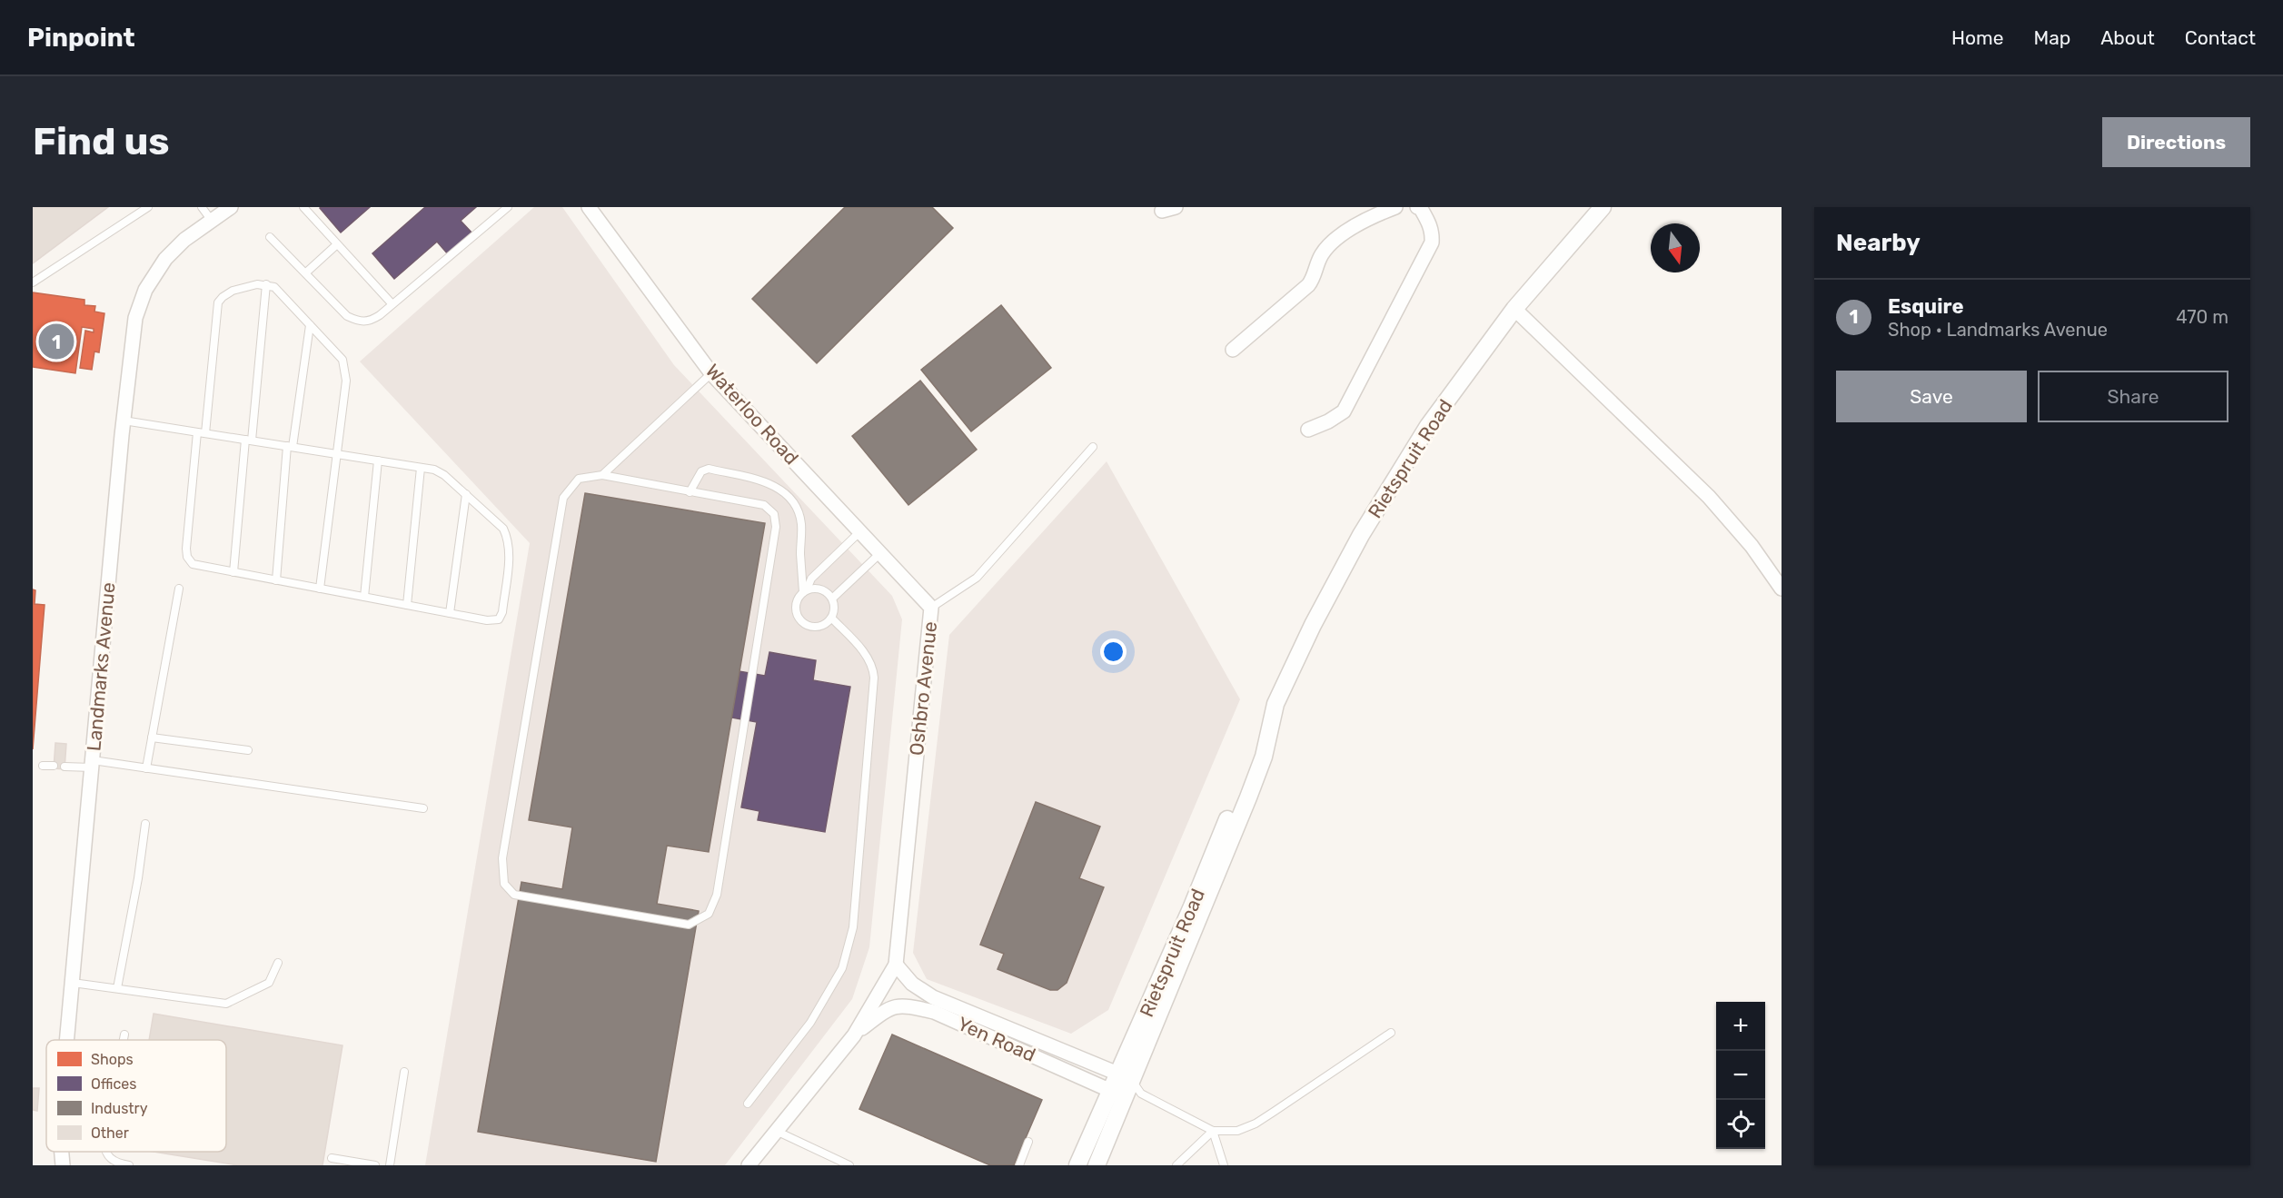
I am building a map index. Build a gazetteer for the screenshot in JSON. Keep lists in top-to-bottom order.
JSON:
{
  "streets": {
    "street": [
      "Waterloo Road",
      "Rietspruit Road",
      "Landmarks Avenue",
      "Oshbro Avenue",
      "Yen Road"
    ]
  },
  "crossings": [
    ["Waterloo Road", "Oshbro Avenue"],
    ["Rietspruit Road", "Yen Road"],
    ["Oshbro Avenue", "Yen Road"]
  ],
  "legend": [
    "Shops",
    "Offices",
    "Industry",
    "Other"
  ],
  "north": "bottom",
  "page": {
    "header": "Pinpoint",
    "nav": [
      "Home",
      "Map",
      "About",
      "Contact"
    ],
    "buttons": [
      "Directions",
      ["Save", "Share"]
    ],
    "title": "Find us",
    "heading": "Nearby",
    "list": [
      {
        "mark": "1",
        "name": "Esquire",
        "note": "Shop · Landmarks Avenue",
        "value": "470 m"
      }
    ],
    "pins": "1",
    "map_buttons": ["+", "−"]
  }
}
